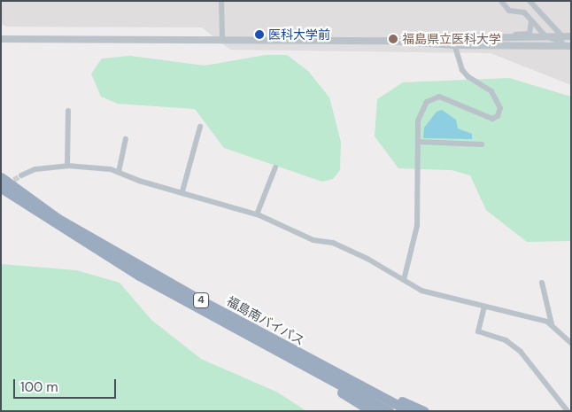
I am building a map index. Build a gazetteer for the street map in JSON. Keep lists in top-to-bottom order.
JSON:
{
  "streets": {
    "highway": ["4", "福島南バイパス"]
  },
  "places": ["医科大学前", "福島県立医科大学"],
  "scale_bar": "100 m"
}
